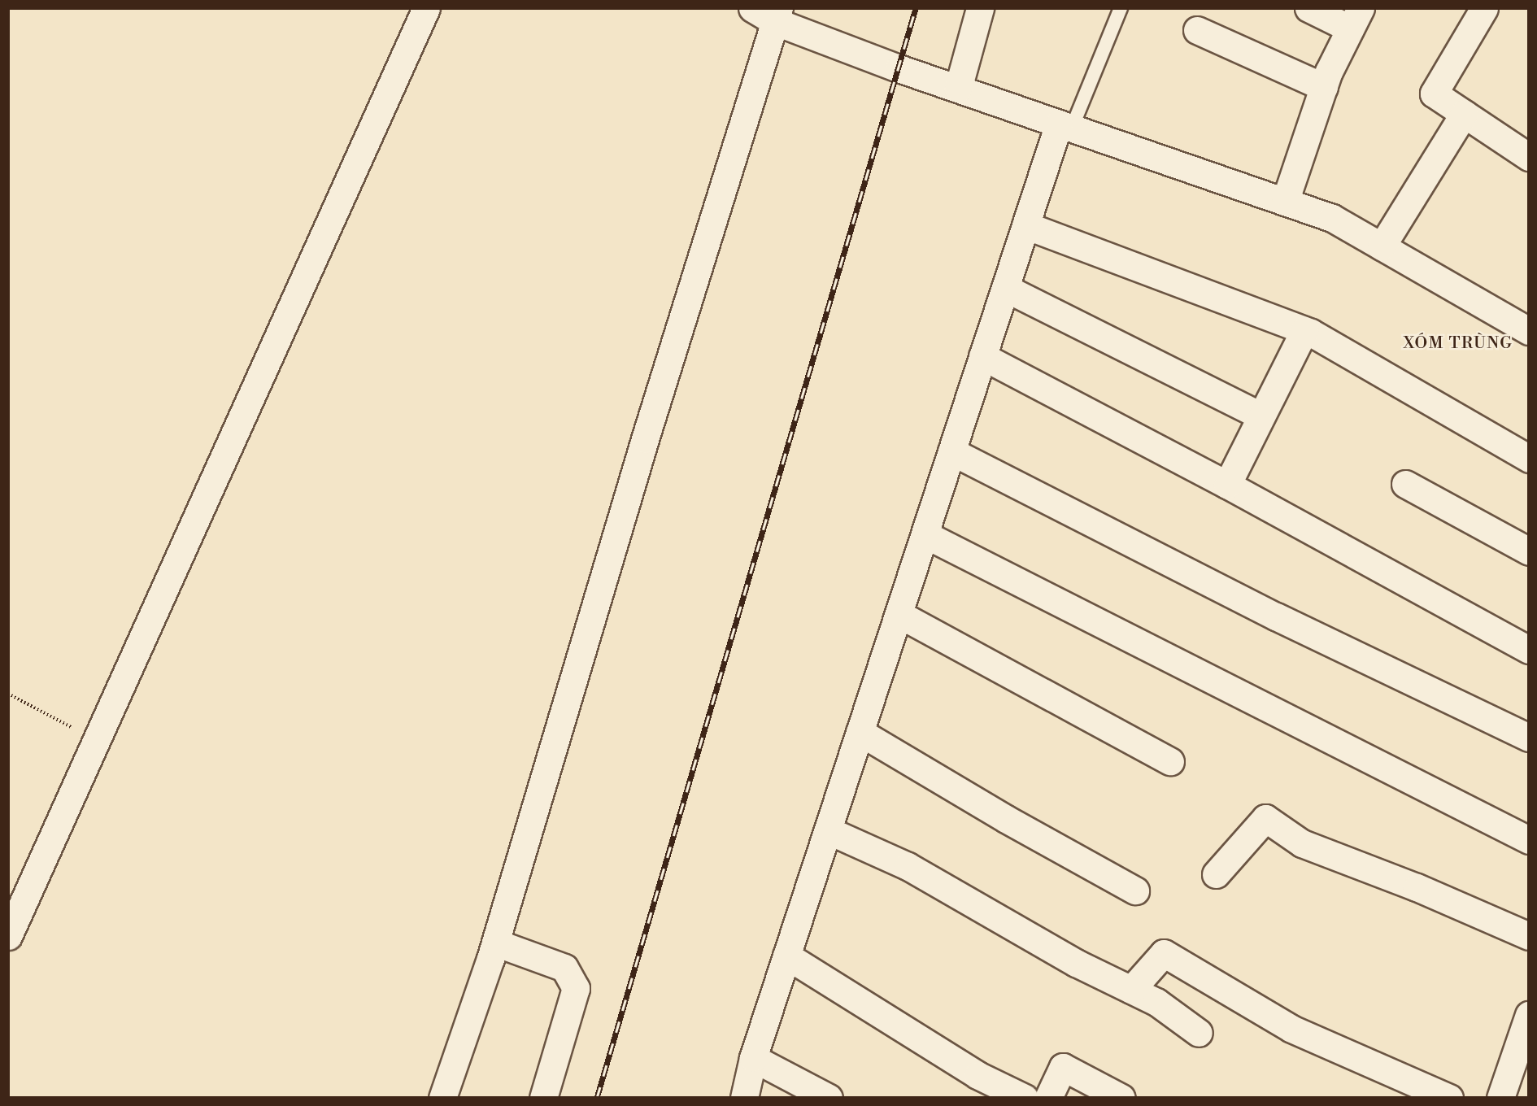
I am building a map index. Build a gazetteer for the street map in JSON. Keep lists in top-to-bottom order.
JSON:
{
  "districts": ["XÓM TRÙNG"]
}
